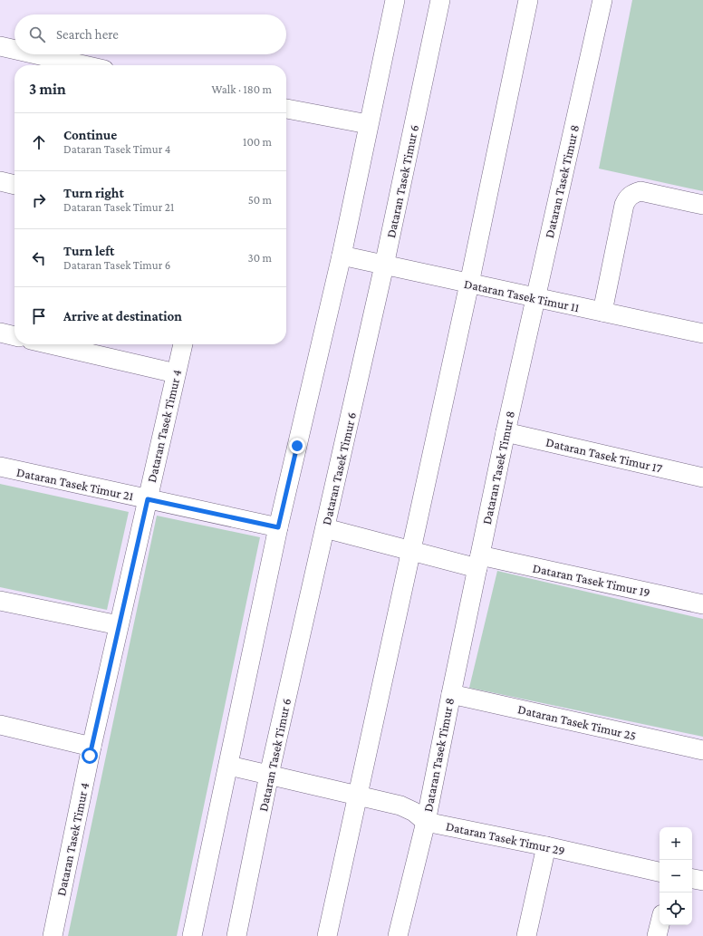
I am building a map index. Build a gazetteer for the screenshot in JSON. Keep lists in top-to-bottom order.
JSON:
{
  "streets": {
    "street": [
      "Dataran Tasek Timur 6",
      "Dataran Tasek Timur 8",
      "Dataran Tasek Timur 11",
      "Dataran Tasek Timur 4",
      "Dataran Tasek Timur 17",
      "Dataran Tasek Timur 21",
      "Dataran Tasek Timur 19",
      "Dataran Tasek Timur 25",
      "Dataran Tasek Timur 29"
    ]
  },
  "crossings": [
    ["Dataran Tasek Timur 6", "Dataran Tasek Timur 11"],
    ["Dataran Tasek Timur 6", "Dataran Tasek Timur 19"],
    ["Dataran Tasek Timur 6", "Dataran Tasek Timur 29"],
    ["Dataran Tasek Timur 8", "Dataran Tasek Timur 11"],
    ["Dataran Tasek Timur 8", "Dataran Tasek Timur 17"],
    ["Dataran Tasek Timur 8", "Dataran Tasek Timur 19"],
    ["Dataran Tasek Timur 8", "Dataran Tasek Timur 25"],
    ["Dataran Tasek Timur 8", "Dataran Tasek Timur 29"],
    ["Dataran Tasek Timur 4", "Dataran Tasek Timur 21"]
  ],
  "page": {
    "search": "Search here",
    "heading": ["3 min", "Walk · 180 m"],
    "list": [
      ["Continue", "Dataran Tasek Timur 4", "100 m"],
      ["Turn right", "Dataran Tasek Timur 21", "50 m"],
      ["Turn left", "Dataran Tasek Timur 6", "30 m"],
      "Arrive at destination"
    ],
    "map_buttons": ["+", "−"]
  }
}
